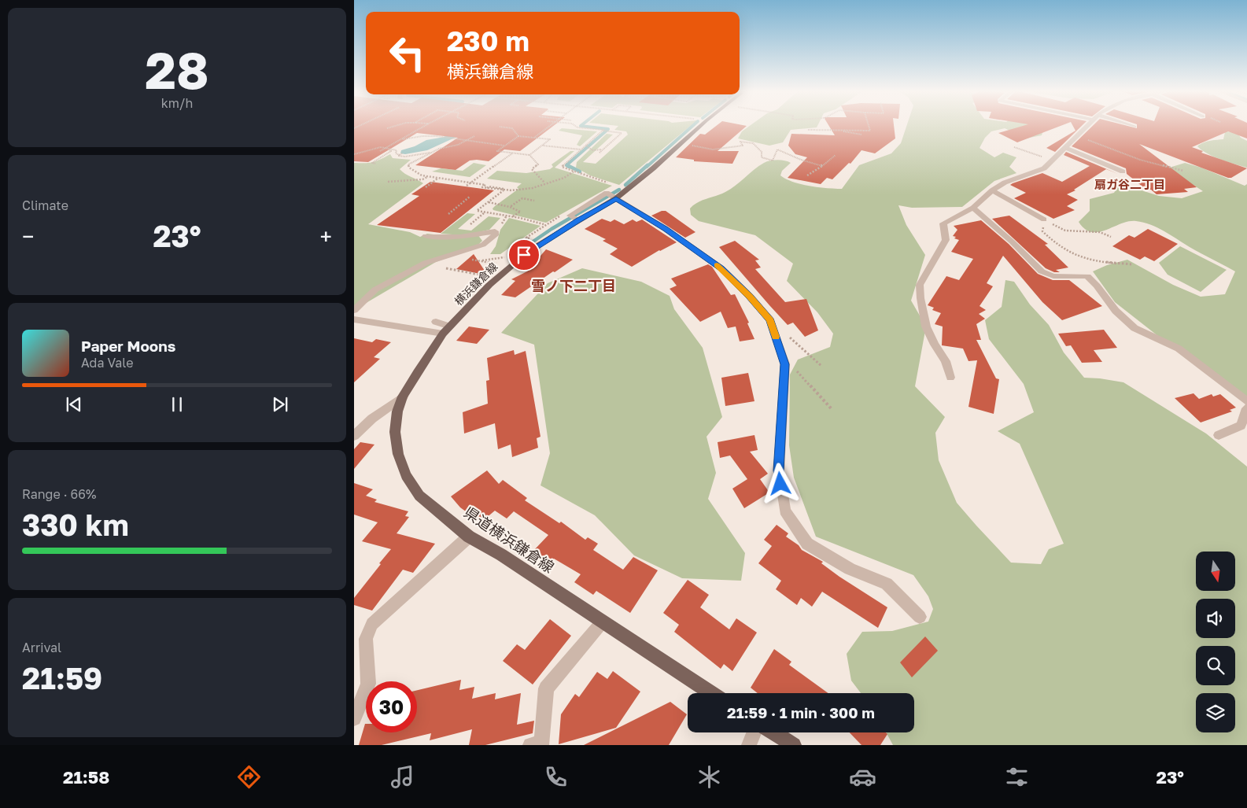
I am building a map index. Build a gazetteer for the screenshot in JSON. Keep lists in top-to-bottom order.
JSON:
{
  "streets": {
    "main road": ["横浜鎌倉線", "県道横浜鎌倉線"]
  },
  "crossings": [
    ["横浜鎌倉線", "県道横浜鎌倉線"]
  ],
  "districts": ["扇ガ谷二丁目", "雪ノ下二丁目"],
  "north": "bottom",
  "page": {
    "tile": [
      ["28", "km/h"],
      "Climate",
      ["Range · 66%", "330 km"],
      ["Arrival", "21:59"]
    ],
    "turn": ["230 m", "横浜鎌倉線"],
    "heat": ["−", "23°", "+"],
    "song": ["Paper Moons", "Ada Vale"],
    "limit": "30",
    "trip": "21:59 · 1 min · 300 m",
    "tabs": ["21:58", "23°"]
  }
}
